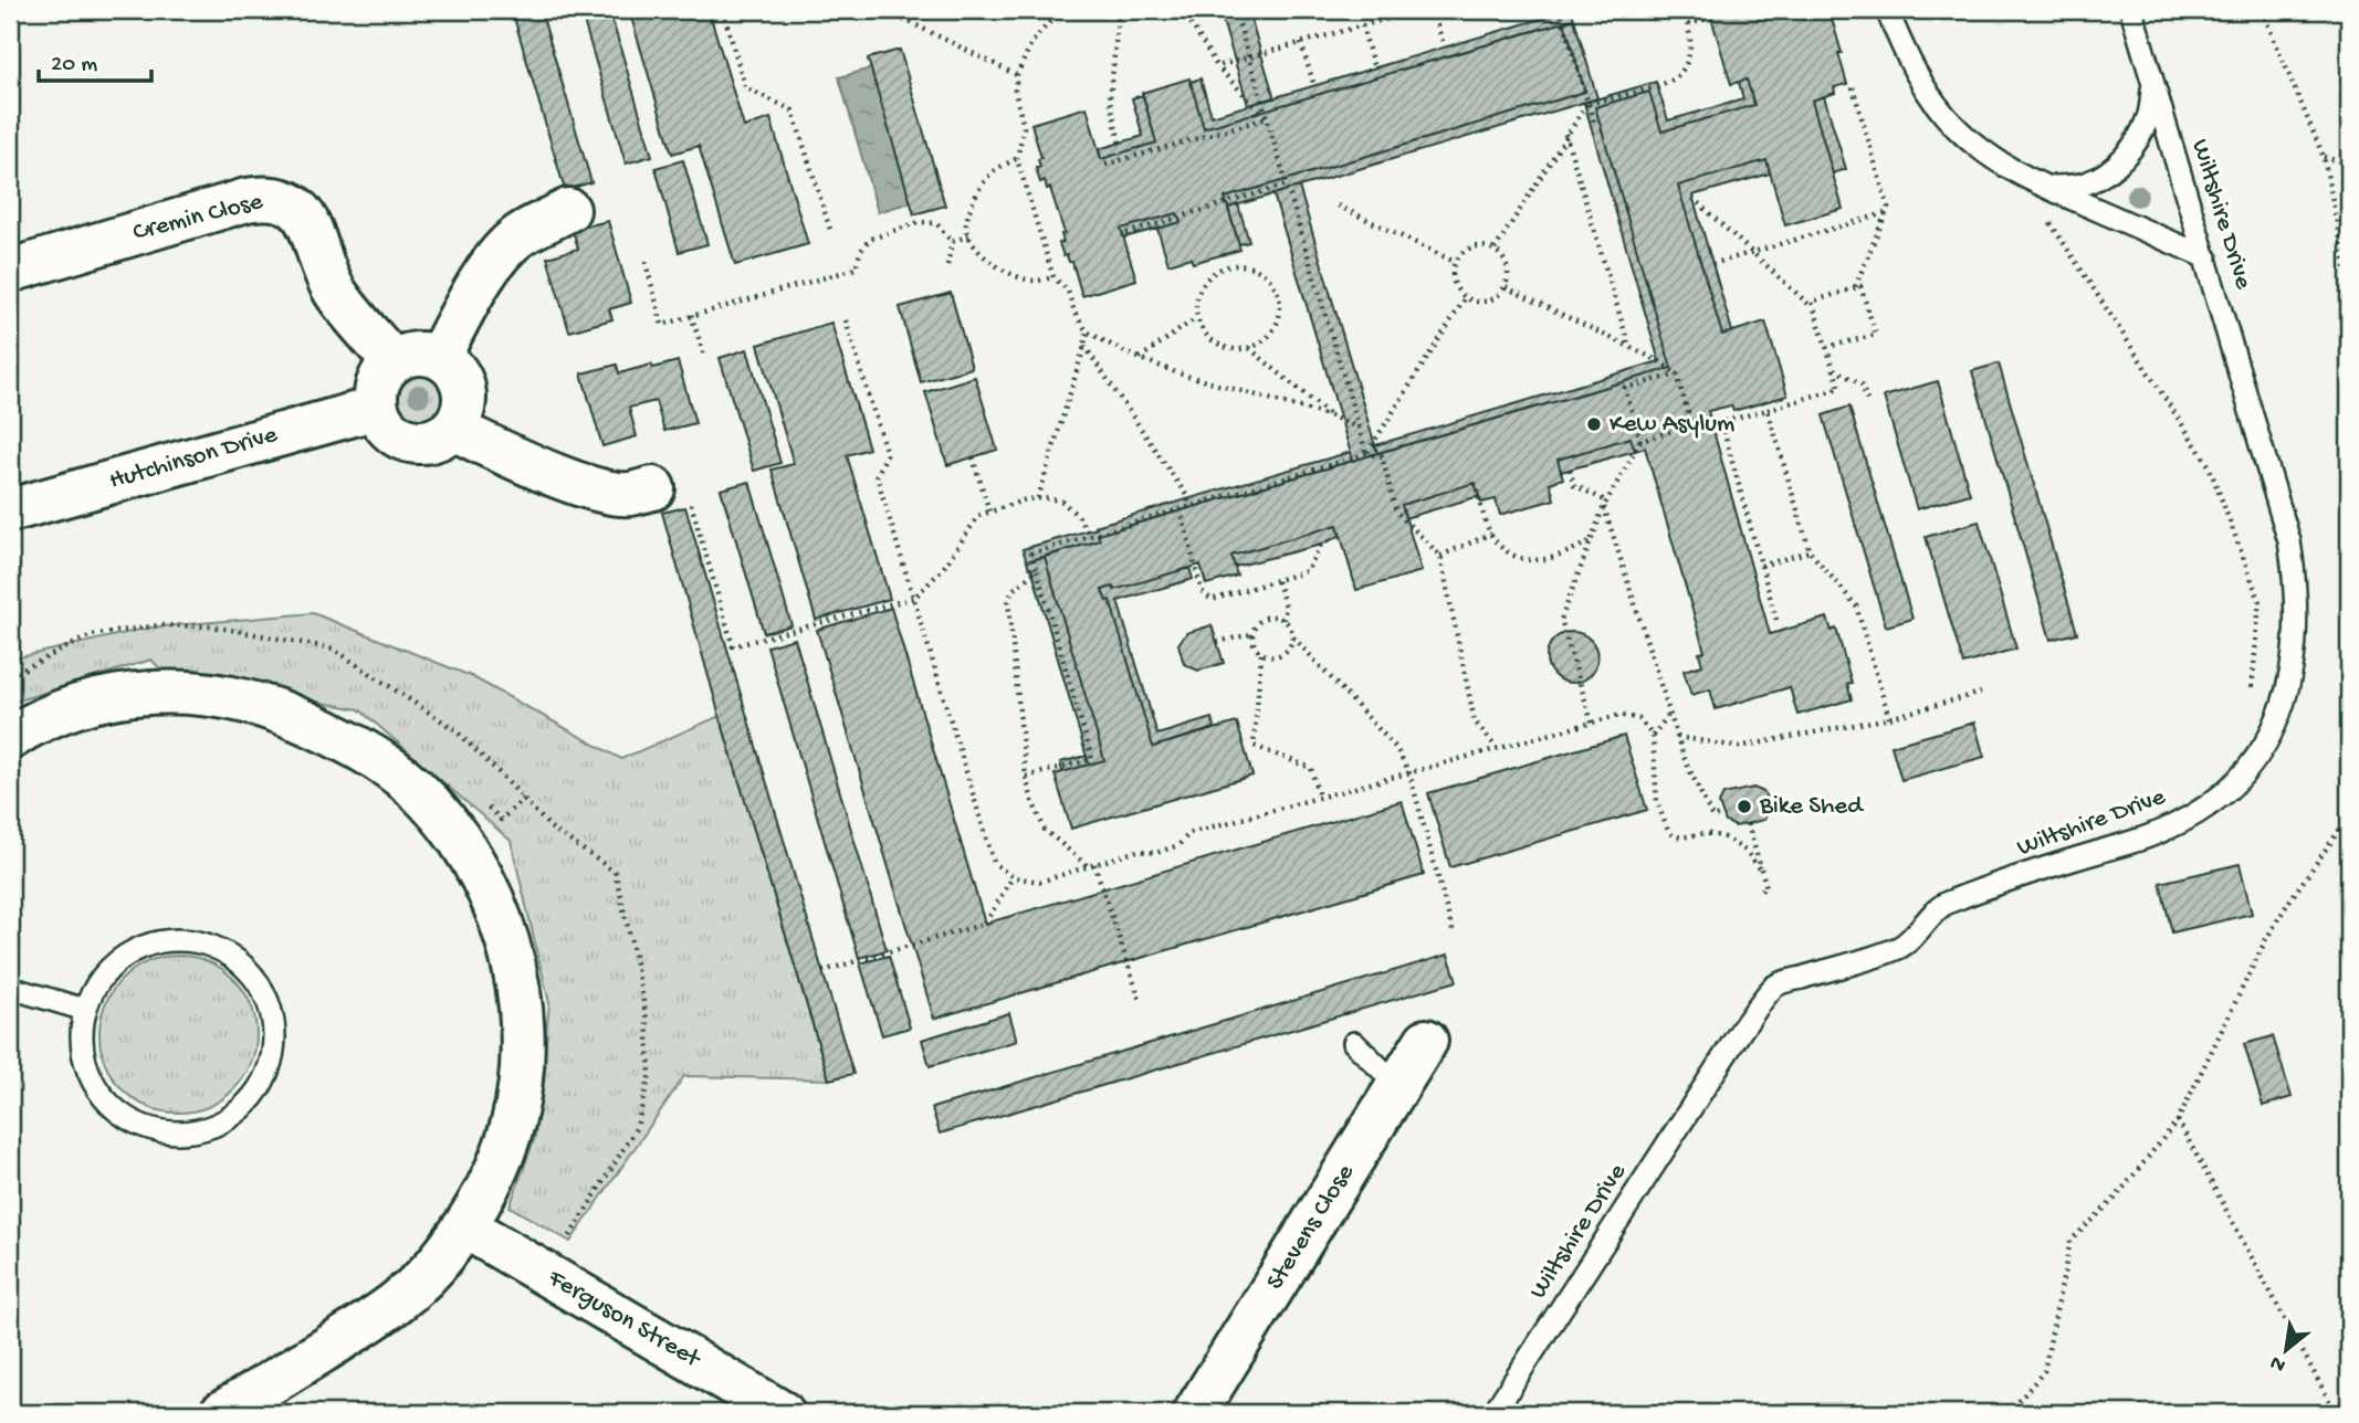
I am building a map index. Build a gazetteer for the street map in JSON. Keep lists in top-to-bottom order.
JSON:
{
  "streets": {
    "street": [
      "Cremin Close",
      "Hutchinson Drive",
      "Stevens Close",
      "Ferguson Street"
    ],
    "lane": ["Wiltshire Drive"]
  },
  "crossings": [
    ["Cremin Close", "Hutchinson Drive"]
  ],
  "places": ["Kew Asylum", "Bike Shed"],
  "scale_bar": "20 m",
  "north": "bottom left"
}
